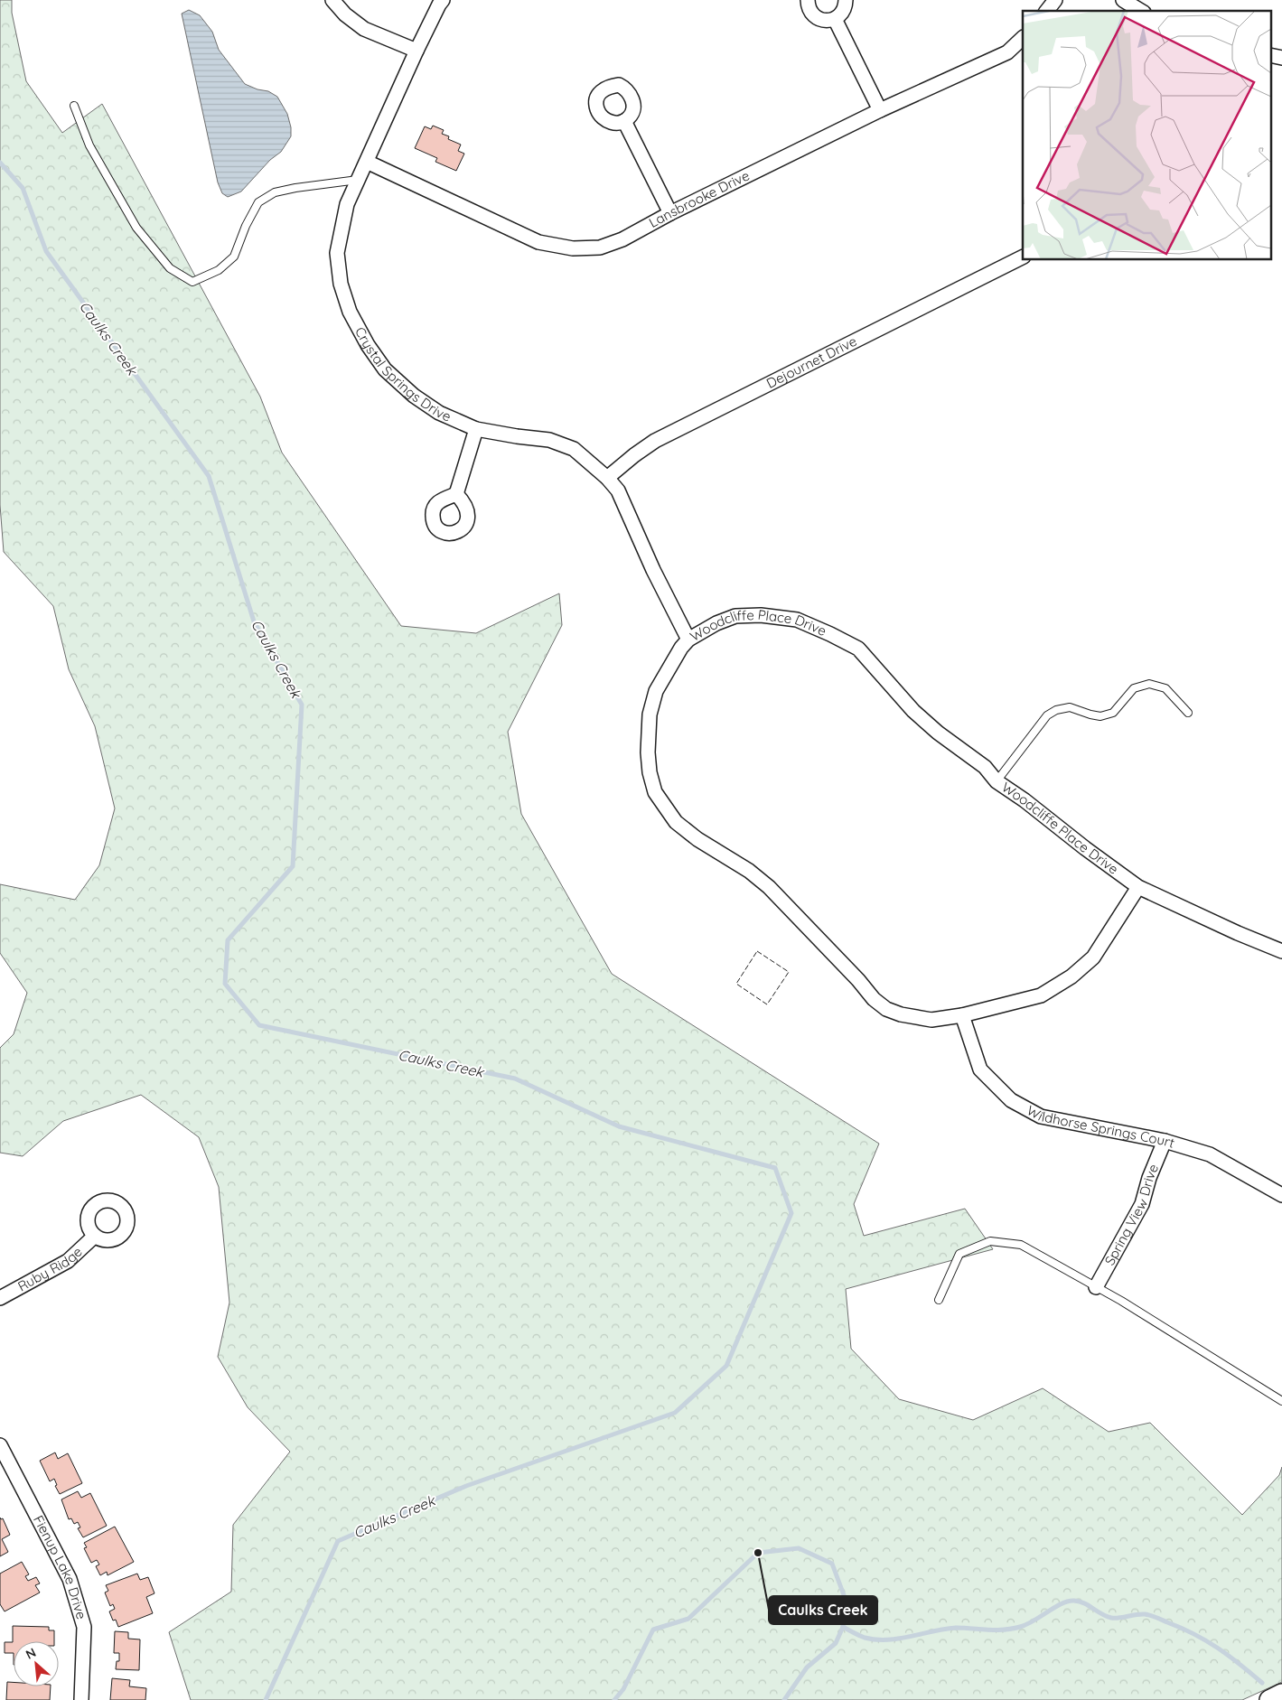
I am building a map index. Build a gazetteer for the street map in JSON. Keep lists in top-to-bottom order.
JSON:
{
  "streets": {
    "street": [
      "Lansbrooke Drive",
      "Dejournet Drive",
      "Crystal Springs Drive",
      "Woodcliffe Place Drive",
      "Wildhorse Springs Court",
      "Spring View Drive",
      "Ruby Ridge",
      "Fienup Lake Drive"
    ]
  },
  "crossings": [
    ["Lansbrooke Drive", "Crystal Springs Drive"],
    ["Dejournet Drive", "Crystal Springs Drive"],
    ["Crystal Springs Drive", "Woodcliffe Place Drive"],
    ["Woodcliffe Place Drive", "Wildhorse Springs Court"],
    ["Wildhorse Springs Court", "Spring View Drive"]
  ],
  "water": ["Caulks Creek"],
  "places": ["Caulks Creek"],
  "north": "top left"
}
